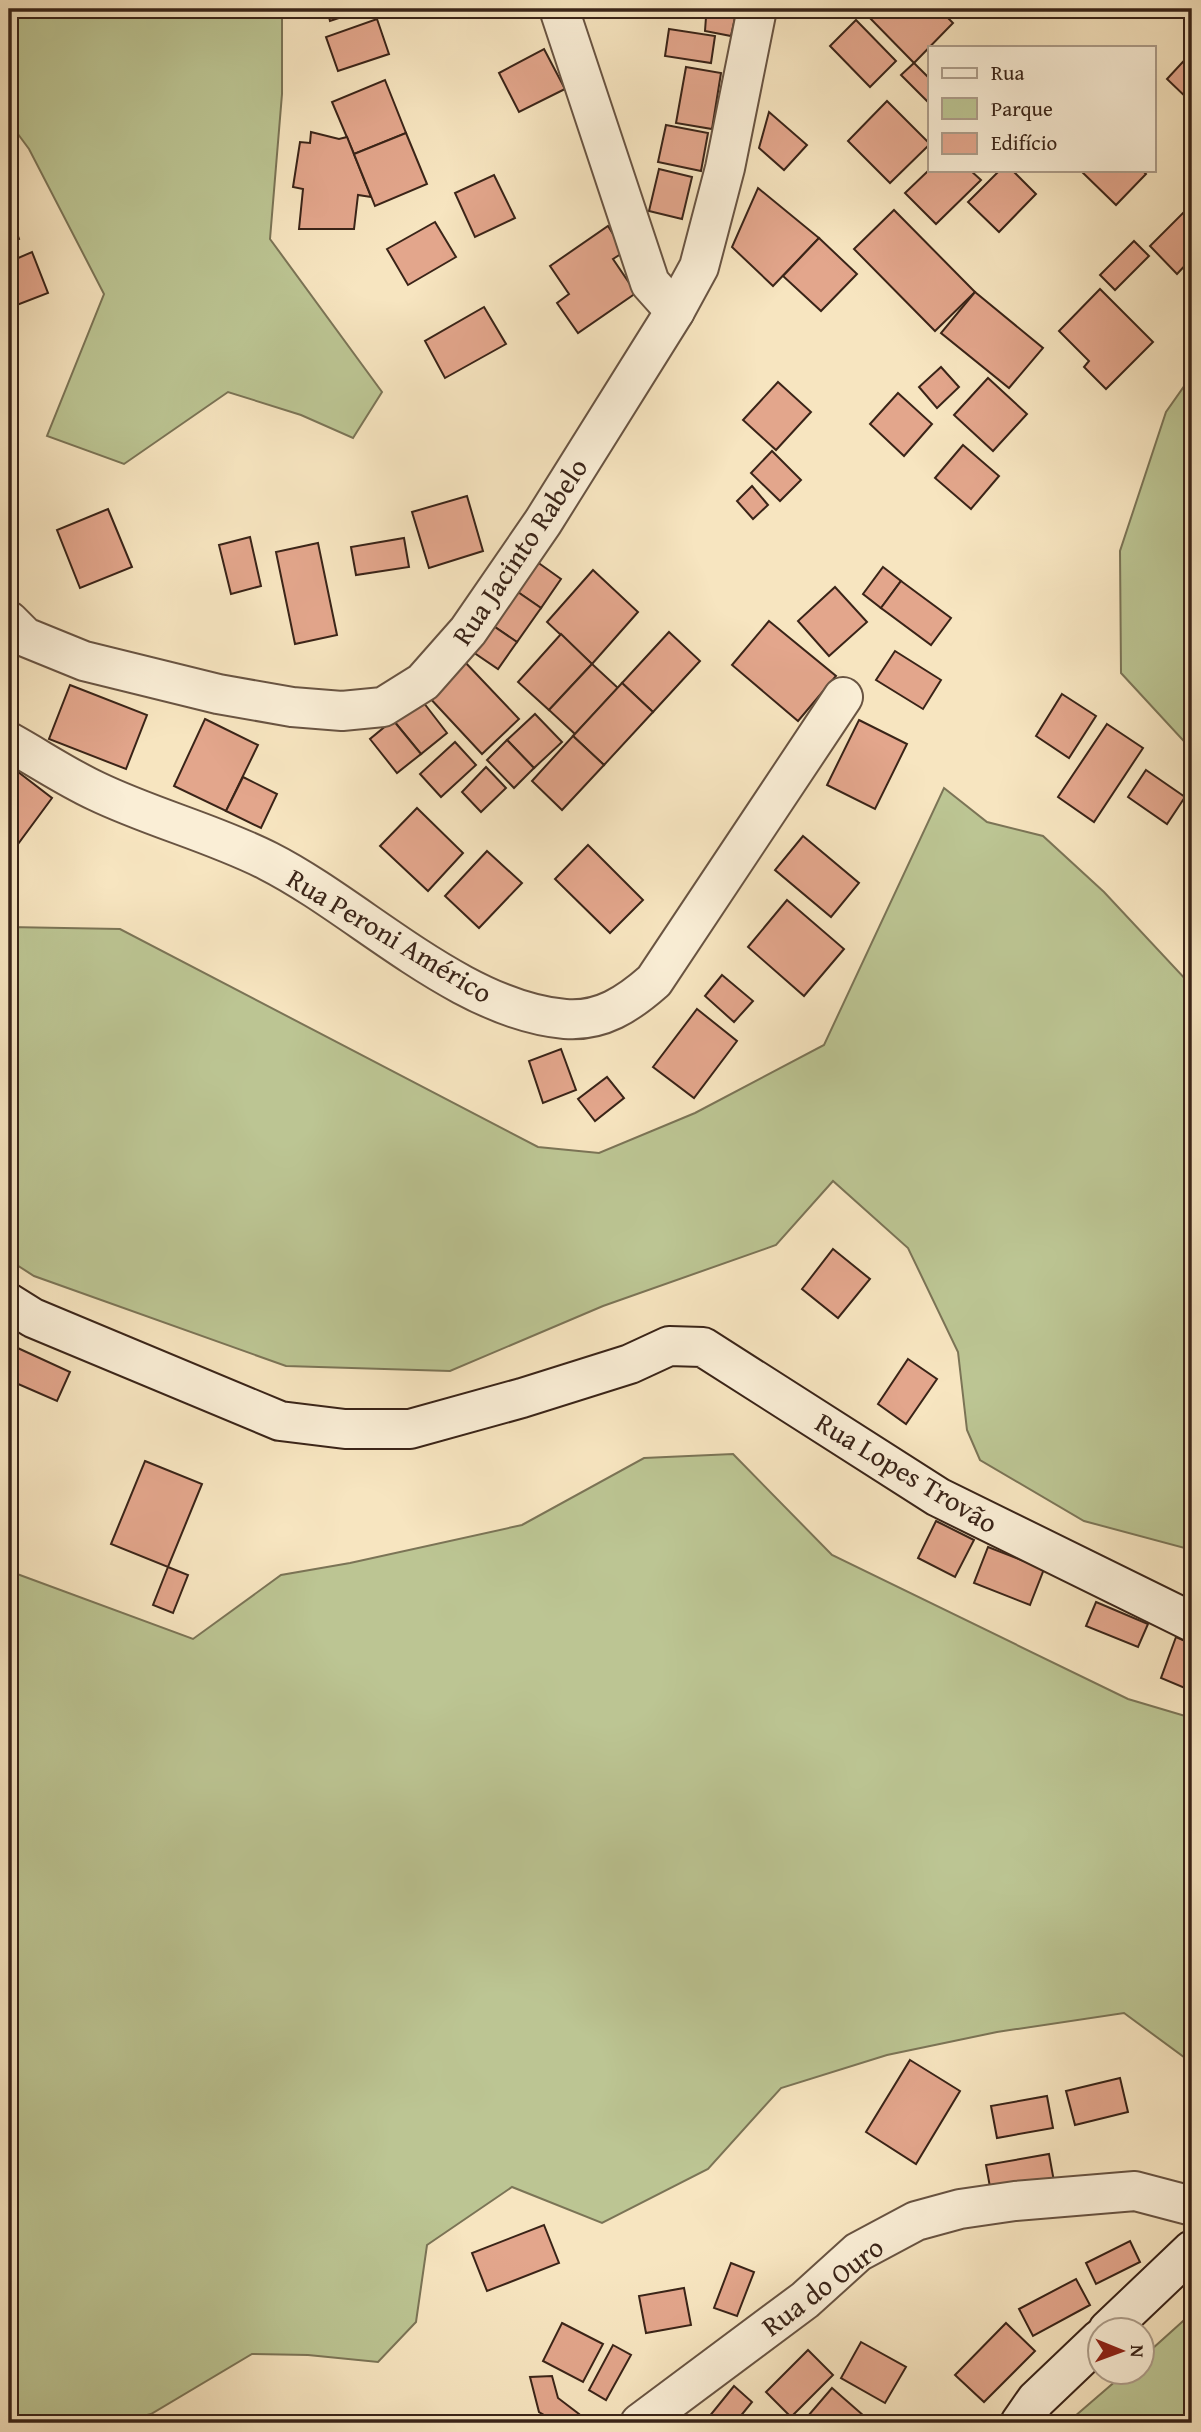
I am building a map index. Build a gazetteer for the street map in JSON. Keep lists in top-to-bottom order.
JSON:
{
  "streets": {
    "street": [
      "Rua Jacinto Rabelo",
      "Rua Peroni Américo",
      "Rua Lopes Trovão",
      "Rua do Ouro"
    ]
  },
  "legend": ["Rua", "Parque", "Edifício"],
  "north": "right"
}
